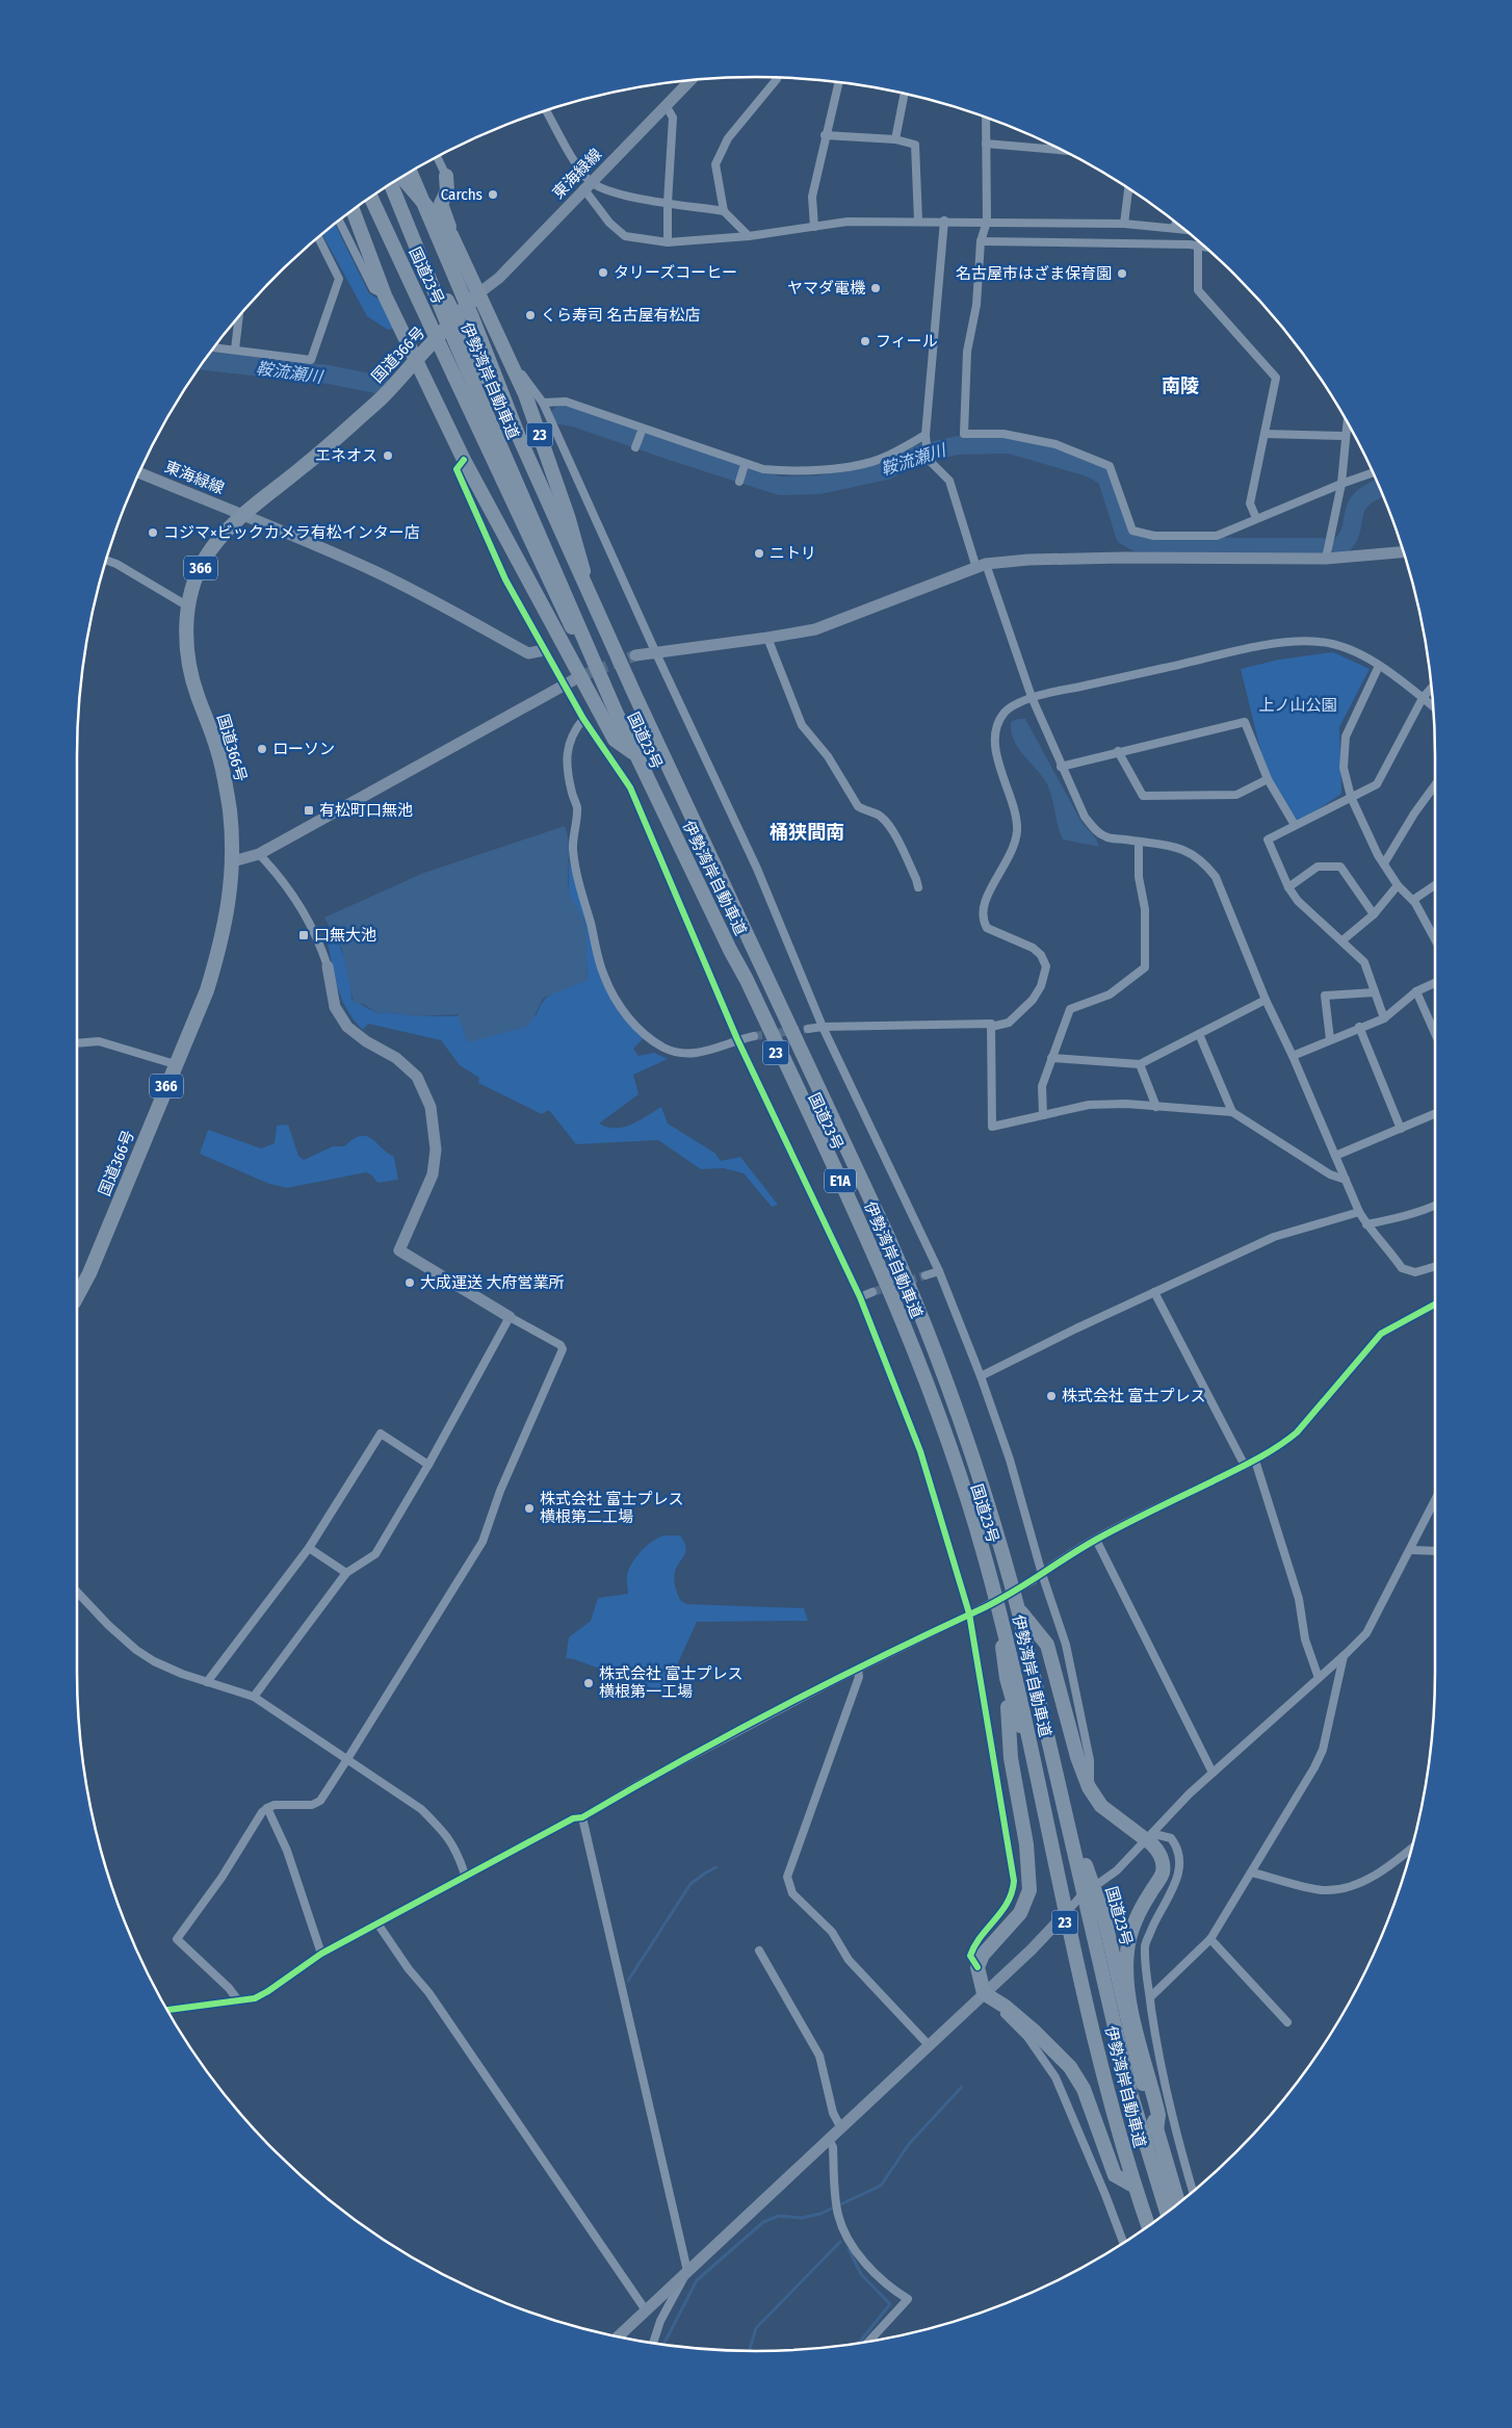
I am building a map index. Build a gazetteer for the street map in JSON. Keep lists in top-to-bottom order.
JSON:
{
  "streets": {
    "highway": [
      "国道23号",
      "国道366号",
      "伊勢湾岸自動車道",
      "23",
      "366",
      "E1A"
    ],
    "street": ["東海緑線"]
  },
  "crossings": [
    ["東海緑線", "国道366号"],
    ["東海緑線", "23"],
    ["国道23号", "23"],
    ["国道366号", "23"]
  ],
  "districts": ["南陵", "桶狭間南"],
  "water": ["鞍流瀬川"],
  "parks": ["上ノ山公園"],
  "places": {
    "other": [
      "Carchs",
      "タリーズコーヒー",
      "名古屋市はざま保育園",
      "ヤマダ電機",
      "くら寿司 名古屋有松店",
      "フィール",
      "エネオス",
      "コジマ×ビックカメラ有松インター店",
      "ニトリ",
      "ローソン",
      "大成運送 大府営業所",
      "株式会社 富士プレス",
      "株式会社 富士プレス 横根第二工場",
      "株式会社 富士プレス 横根第一工場"
    ],
    "transit": ["有松町口無池", "口無大池"]
  }
}
